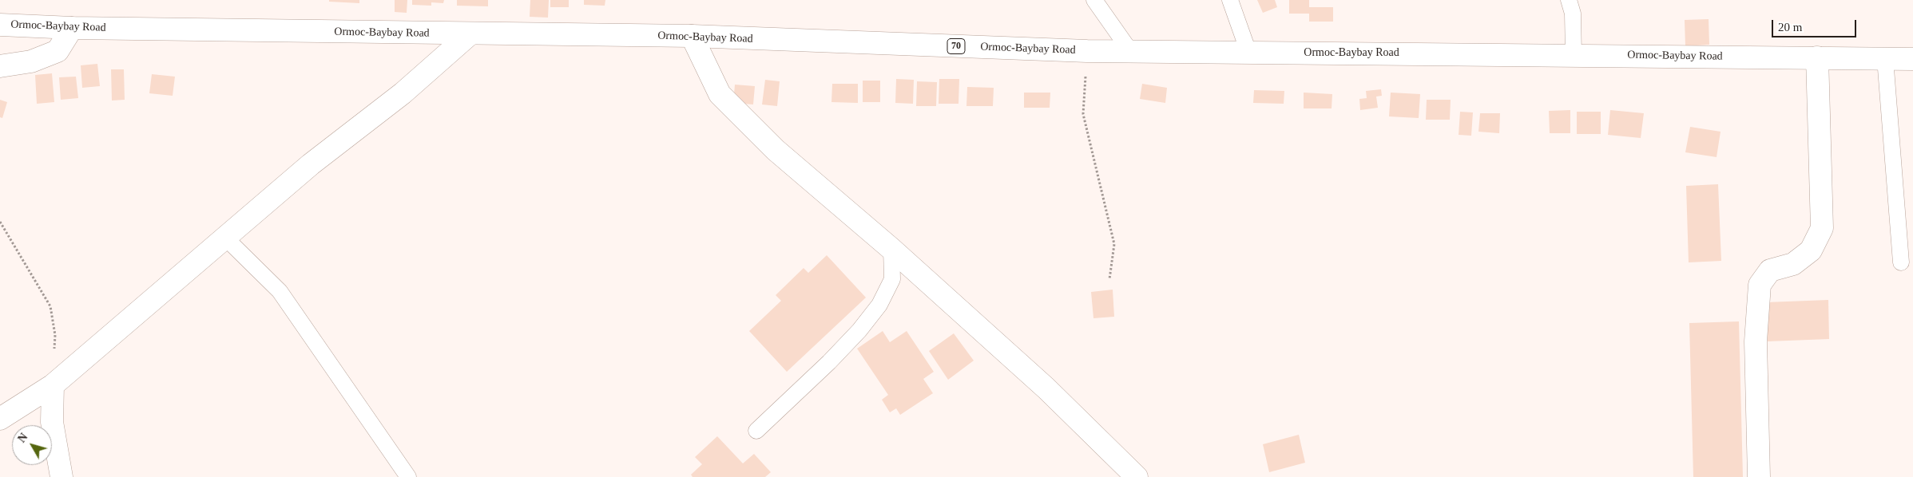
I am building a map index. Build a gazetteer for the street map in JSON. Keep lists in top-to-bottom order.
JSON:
{
  "streets": {
    "main road": ["Ormoc-Baybay Road", "70"]
  },
  "scale_bar": "20 m",
  "north": "top left"
}
